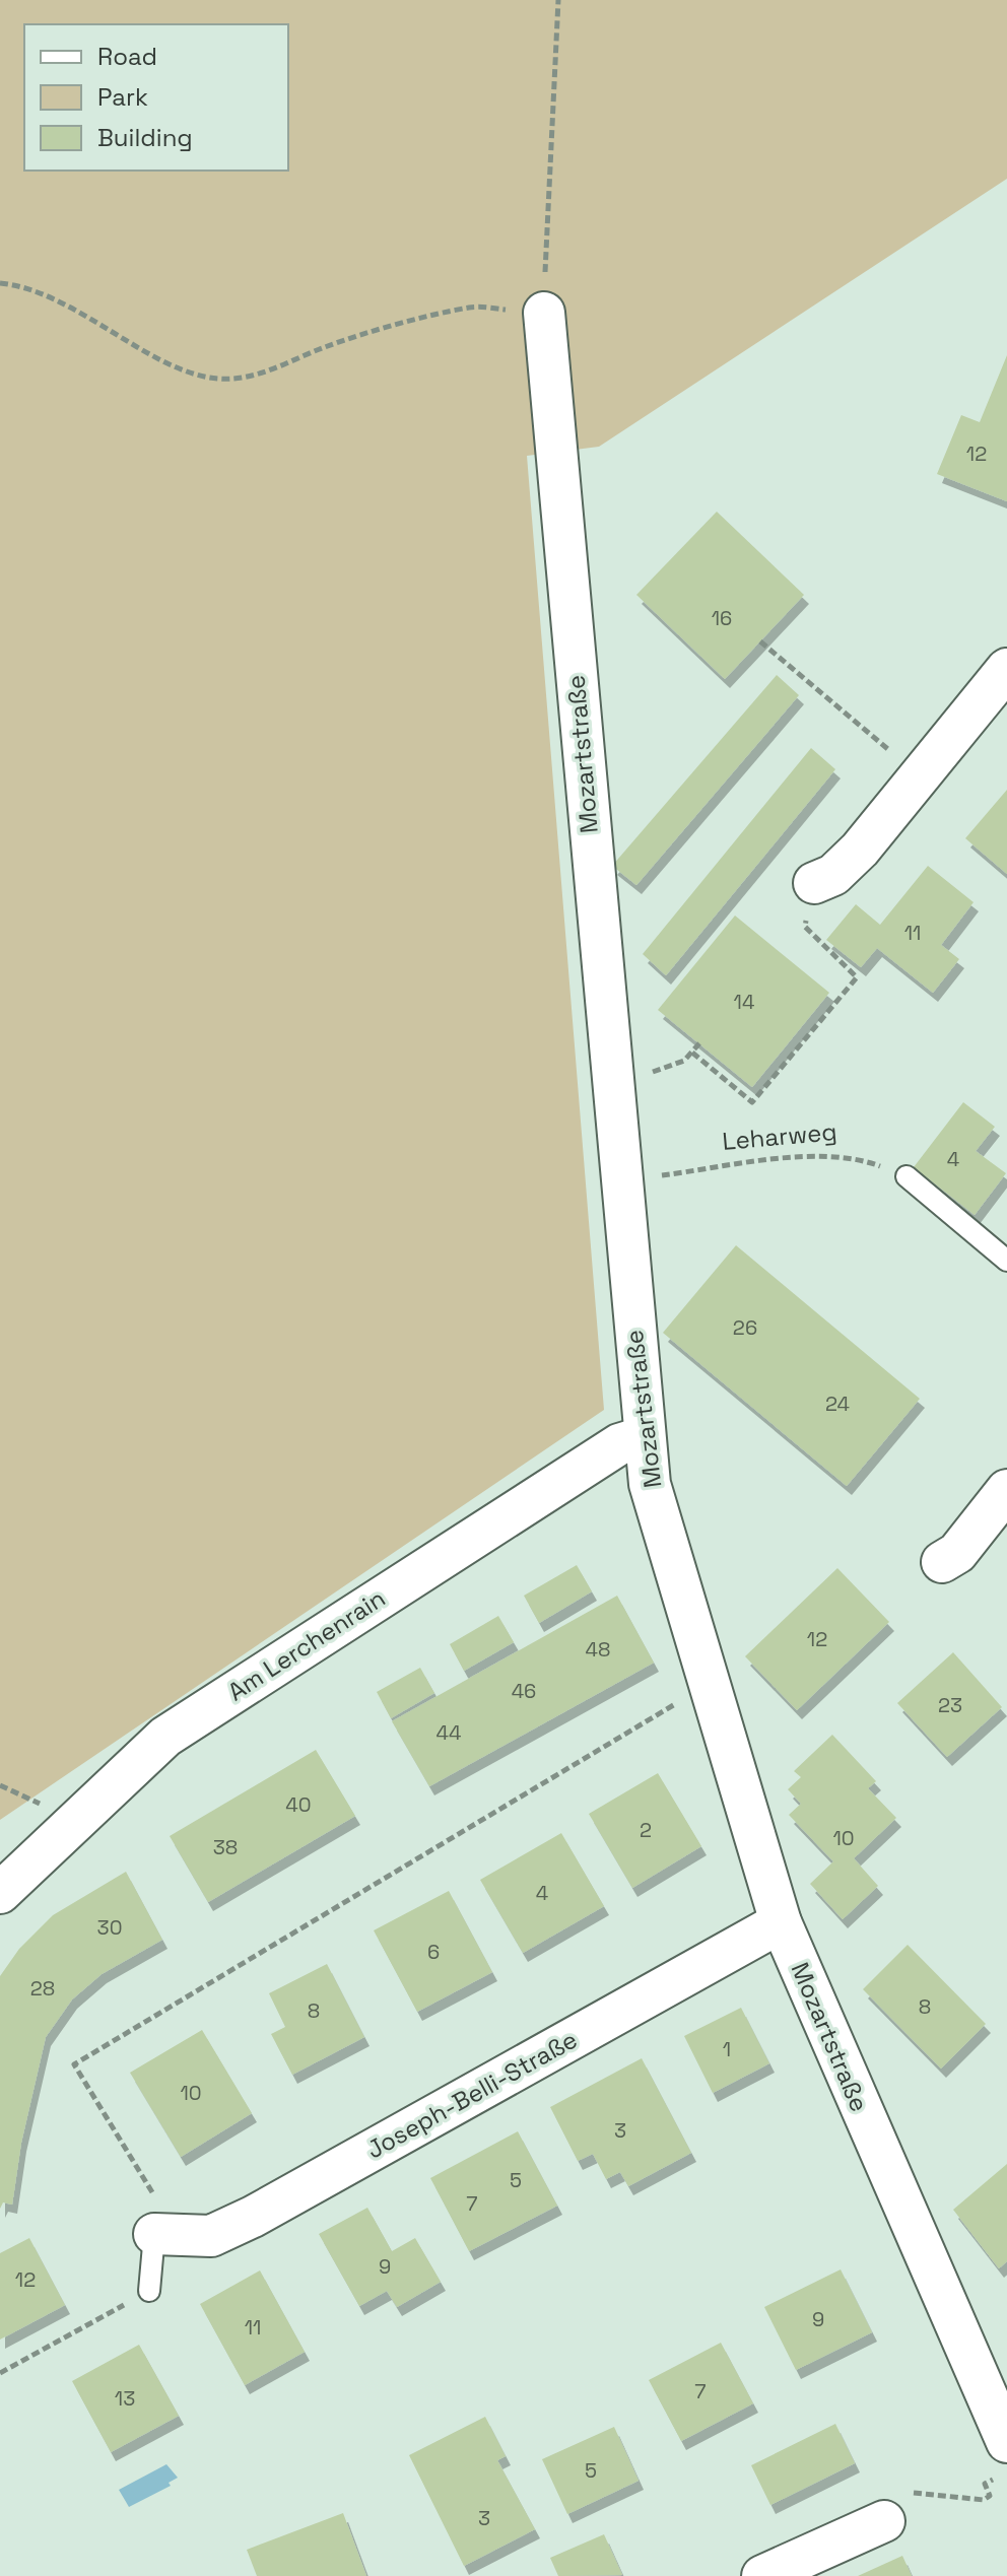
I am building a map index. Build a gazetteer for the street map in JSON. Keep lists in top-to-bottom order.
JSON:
{
  "streets": {
    "street": ["Mozartstraße", "Am Lerchenrain", "Joseph-Belli-Straße"],
    "path": ["Leharweg"]
  },
  "crossings": [
    ["Mozartstraße", "Leharweg"],
    ["Mozartstraße", "Am Lerchenrain"],
    ["Mozartstraße", "Joseph-Belli-Straße"]
  ],
  "house_numbers": [
    "12",
    "16",
    "11",
    "14",
    "4",
    "26",
    "24",
    "12",
    "48",
    "46",
    "23",
    "44",
    "40",
    "2",
    "10",
    "38",
    "4",
    "30",
    "6",
    "28",
    "8",
    "8",
    "1",
    "10",
    "3",
    "5",
    "7",
    "9",
    "12",
    "9",
    "11",
    "7",
    "13",
    "5",
    "3"
  ],
  "legend": ["Road", "Park", "Building"]
}
